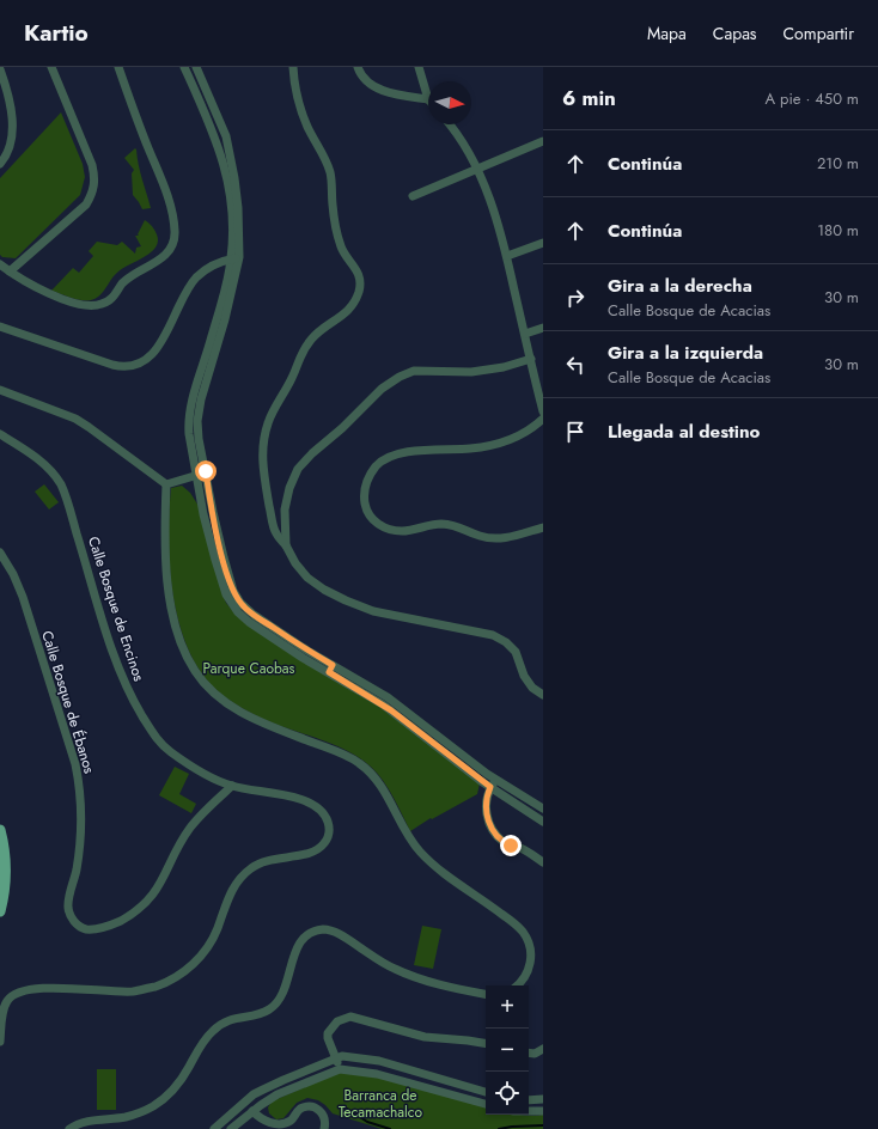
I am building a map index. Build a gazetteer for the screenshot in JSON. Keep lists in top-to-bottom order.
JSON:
{
  "streets": {
    "street": ["Calle Bosque de Encinos", "Calle Bosque de Ébanos"]
  },
  "crossings": [
    ["Calle Bosque de Encinos", "Calle Bosque de Ébanos"]
  ],
  "parks": ["Parque Caobas", "Barranca de Tecamachalco"],
  "north": "right",
  "page": {
    "header": "Kartio",
    "nav": ["Mapa", "Capas", "Compartir"],
    "heading": ["6 min", "A pie · 450 m"],
    "list": [
      ["Continúa", "210 m"],
      ["Continúa", "180 m"],
      ["Gira a la derecha", "Calle Bosque de Acacias", "30 m"],
      ["Gira a la izquierda", "Calle Bosque de Acacias", "30 m"],
      "Llegada al destino"
    ],
    "map_buttons": ["+", "−"]
  }
}
